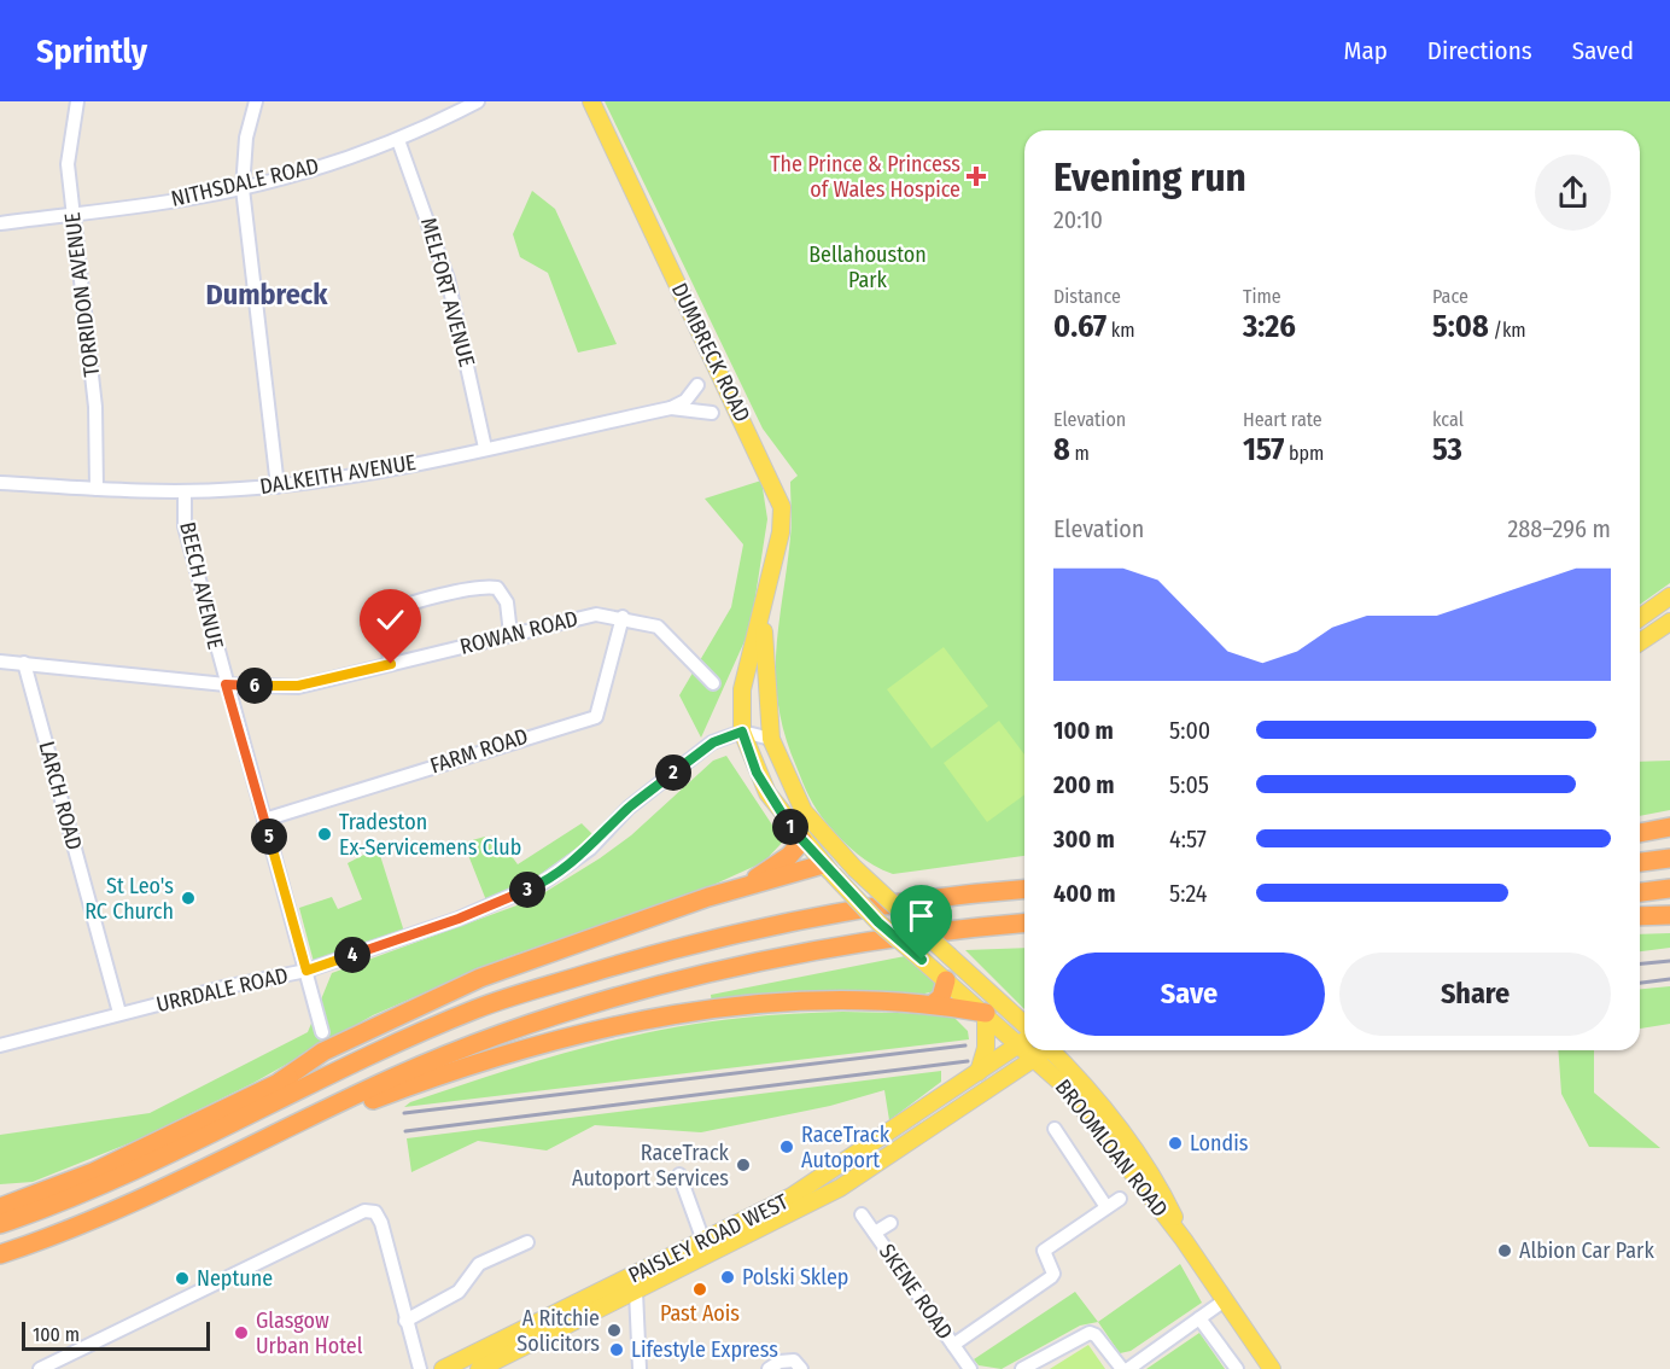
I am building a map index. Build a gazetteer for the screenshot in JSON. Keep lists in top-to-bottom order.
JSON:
{
  "streets": {
    "main road": ["DUMBRECK ROAD", "BROOMLOAN ROAD", "PAISLEY ROAD WEST"],
    "street": [
      "NITHSDALE ROAD",
      "MELFORT AVENUE",
      "TORRIDON AVENUE",
      "DALKEITH AVENUE",
      "BEECH AVENUE",
      "ROWAN ROAD",
      "FARM ROAD",
      "LARCH ROAD",
      "URRDALE ROAD",
      "SKENE ROAD"
    ]
  },
  "crossings": [
    ["NITHSDALE ROAD", "MELFORT AVENUE"],
    ["NITHSDALE ROAD", "TORRIDON AVENUE"],
    ["MELFORT AVENUE", "DALKEITH AVENUE"],
    ["TORRIDON AVENUE", "DALKEITH AVENUE"],
    ["DUMBRECK ROAD", "URRDALE ROAD"],
    ["DALKEITH AVENUE", "BEECH AVENUE"],
    ["BEECH AVENUE", "ROWAN ROAD"],
    ["BEECH AVENUE", "FARM ROAD"],
    ["BEECH AVENUE", "URRDALE ROAD"],
    ["ROWAN ROAD", "FARM ROAD"],
    ["ROWAN ROAD", "LARCH ROAD"],
    ["LARCH ROAD", "URRDALE ROAD"],
    ["BROOMLOAN ROAD", "PAISLEY ROAD WEST"]
  ],
  "districts": ["Dumbreck"],
  "parks": ["Bellahouston Park"],
  "places": {
    "health": ["The Prince & Princess of Wales Hospice"],
    "other": [
      "Tradeston Ex-Servicemens Club",
      "St Leo's RC Church",
      "Londis",
      "RaceTrack Autoport",
      "RaceTrack Autoport Services",
      "Albion Car Park",
      "Polski Sklep",
      "Neptune",
      "Past Aois",
      "A Ritchie Solicitors",
      "Glasgow Urban Hotel",
      "Lifestyle Express"
    ]
  },
  "scale_bar": "100 m",
  "page": {
    "header": "Sprintly",
    "nav": ["Map", "Directions", "Saved"],
    "heading": ["Evening run", "20:10"],
    "stats": [
      ["Distance", "0.67 km"],
      ["Time", "3:26"],
      ["Pace", "5:08 /km"],
      ["Elevation", "8 m"],
      ["Heart rate", "157 bpm"],
      ["kcal", "53"]
    ],
    "chart": ["Elevation", "288–296 m"],
    "pins": [
      "6",
      "2",
      "1",
      "5",
      "3",
      "4"
    ],
    "list": [
      {
        "name": "100 m",
        "note": "5:00"
      },
      {
        "name": "200 m",
        "note": "5:05"
      },
      {
        "name": "300 m",
        "note": "4:57"
      },
      {
        "name": "400 m",
        "note": "5:24"
      }
    ],
    "buttons": ["Save", "Share"],
    "scale": "100 m"
  }
}
